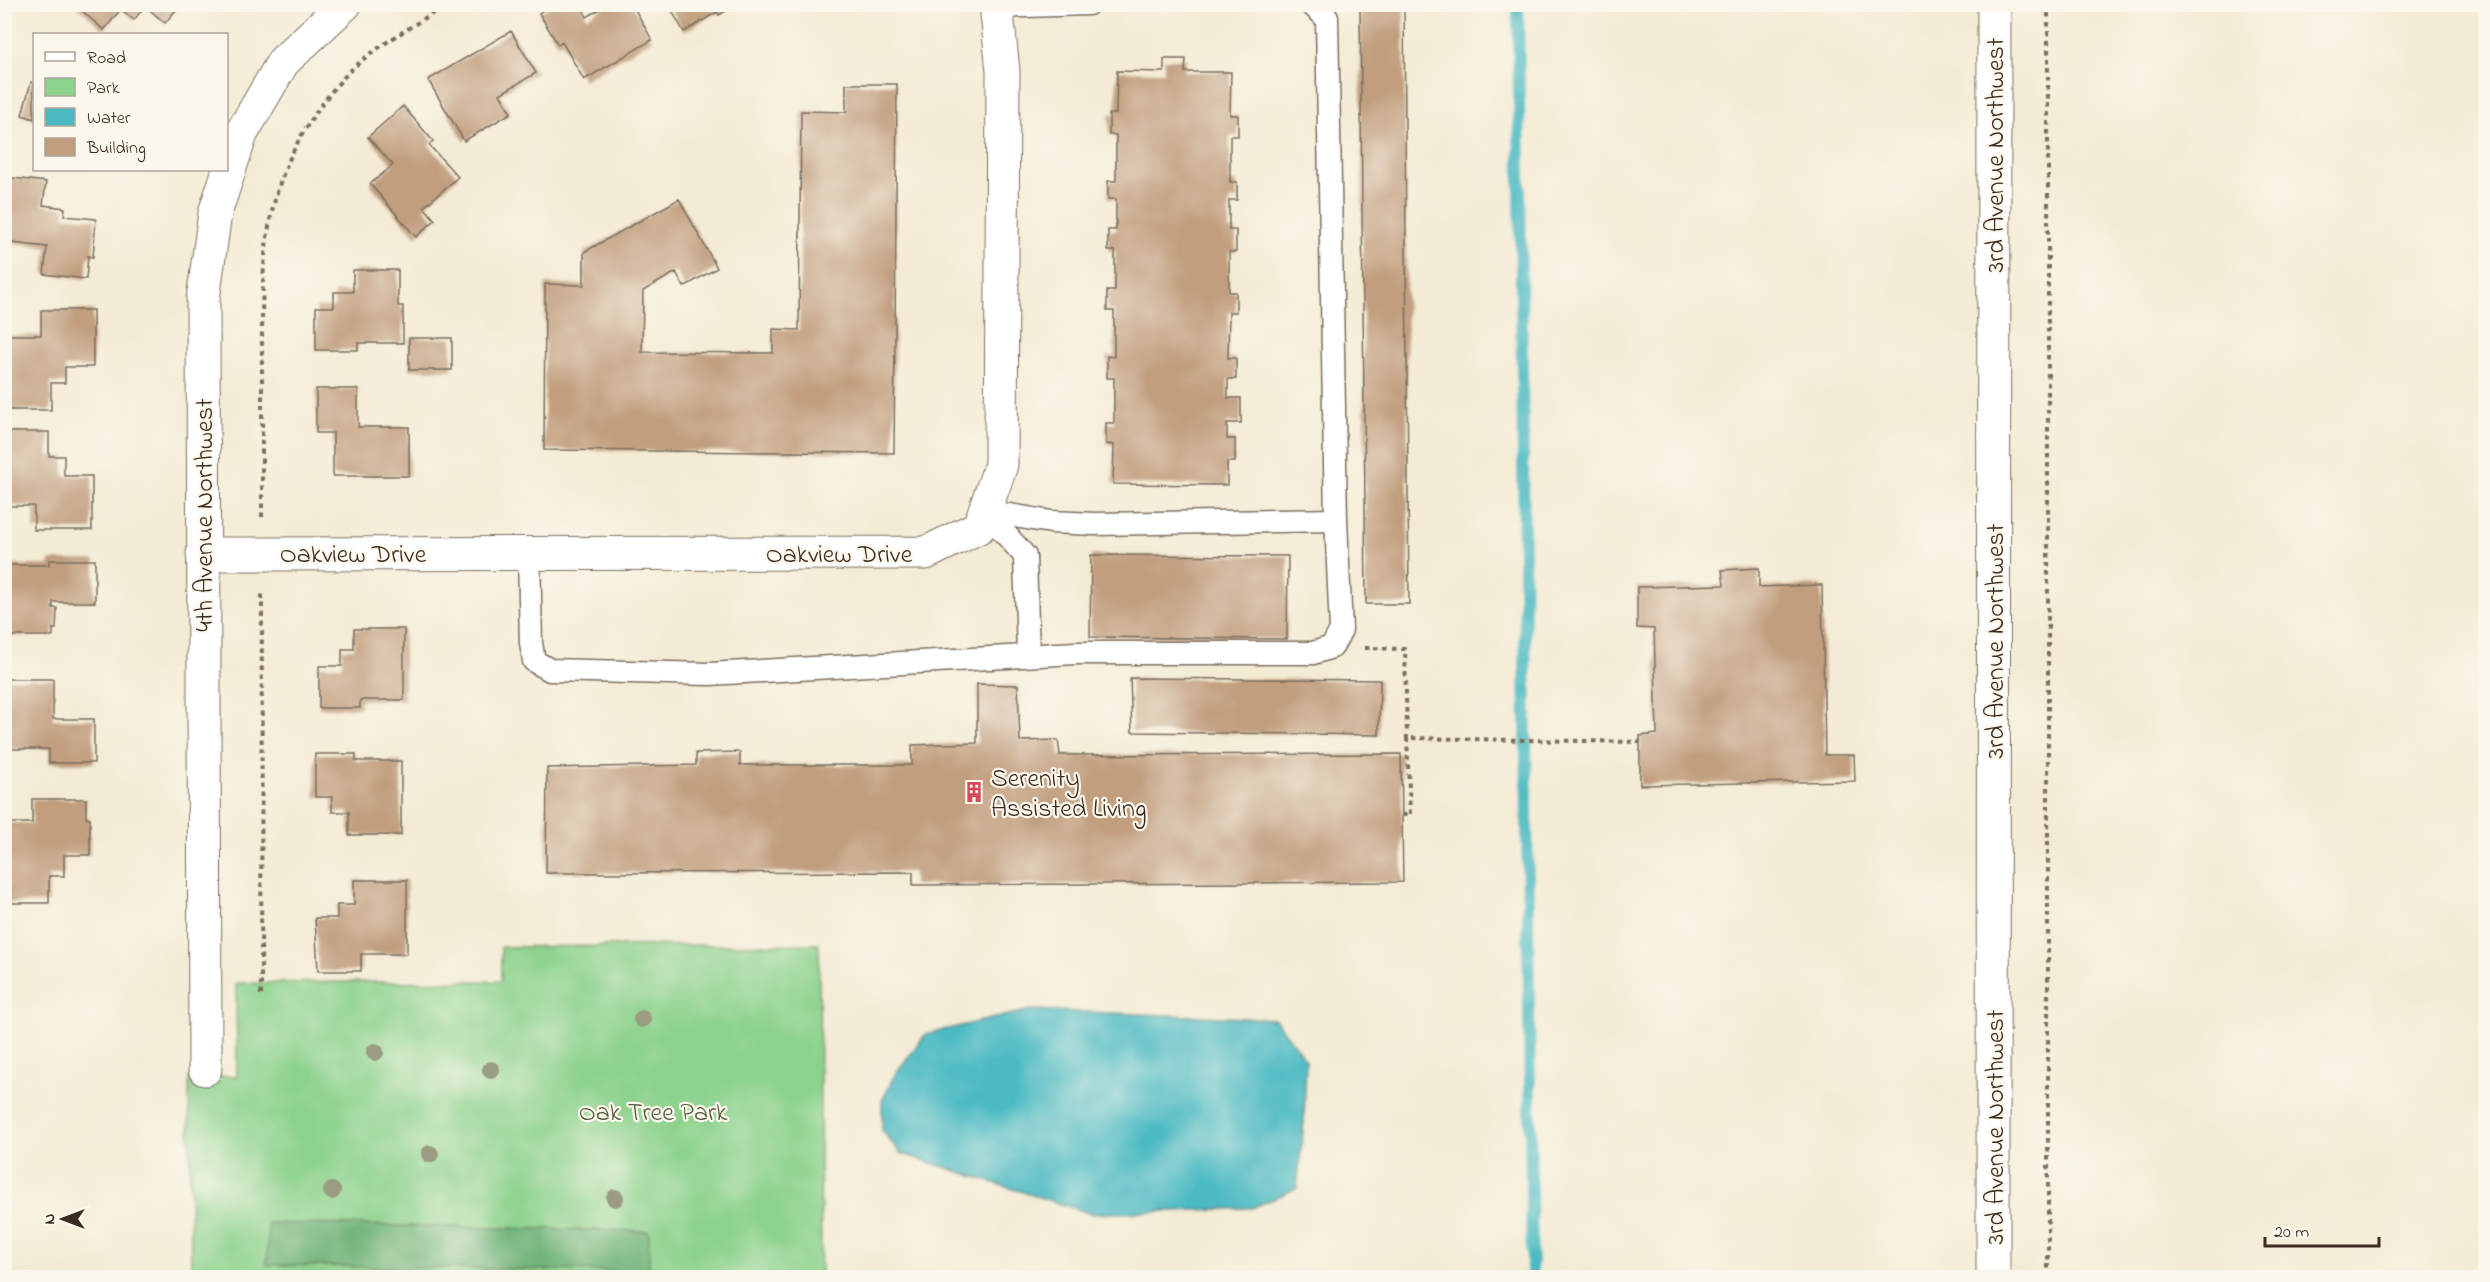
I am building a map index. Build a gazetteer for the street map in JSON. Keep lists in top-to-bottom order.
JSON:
{
  "streets": {
    "street": ["3rd Avenue Northwest", "4th Avenue Northwest", "Oakview Drive"]
  },
  "crossings": [
    ["4th Avenue Northwest", "Oakview Drive"]
  ],
  "parks": ["Oak Tree Park"],
  "places": {
    "building": ["Serenity Assisted Living"]
  },
  "legend": [
    "Road",
    "Park",
    "Water",
    "Building"
  ],
  "scale_bar": "20 m",
  "north": "left"
}
